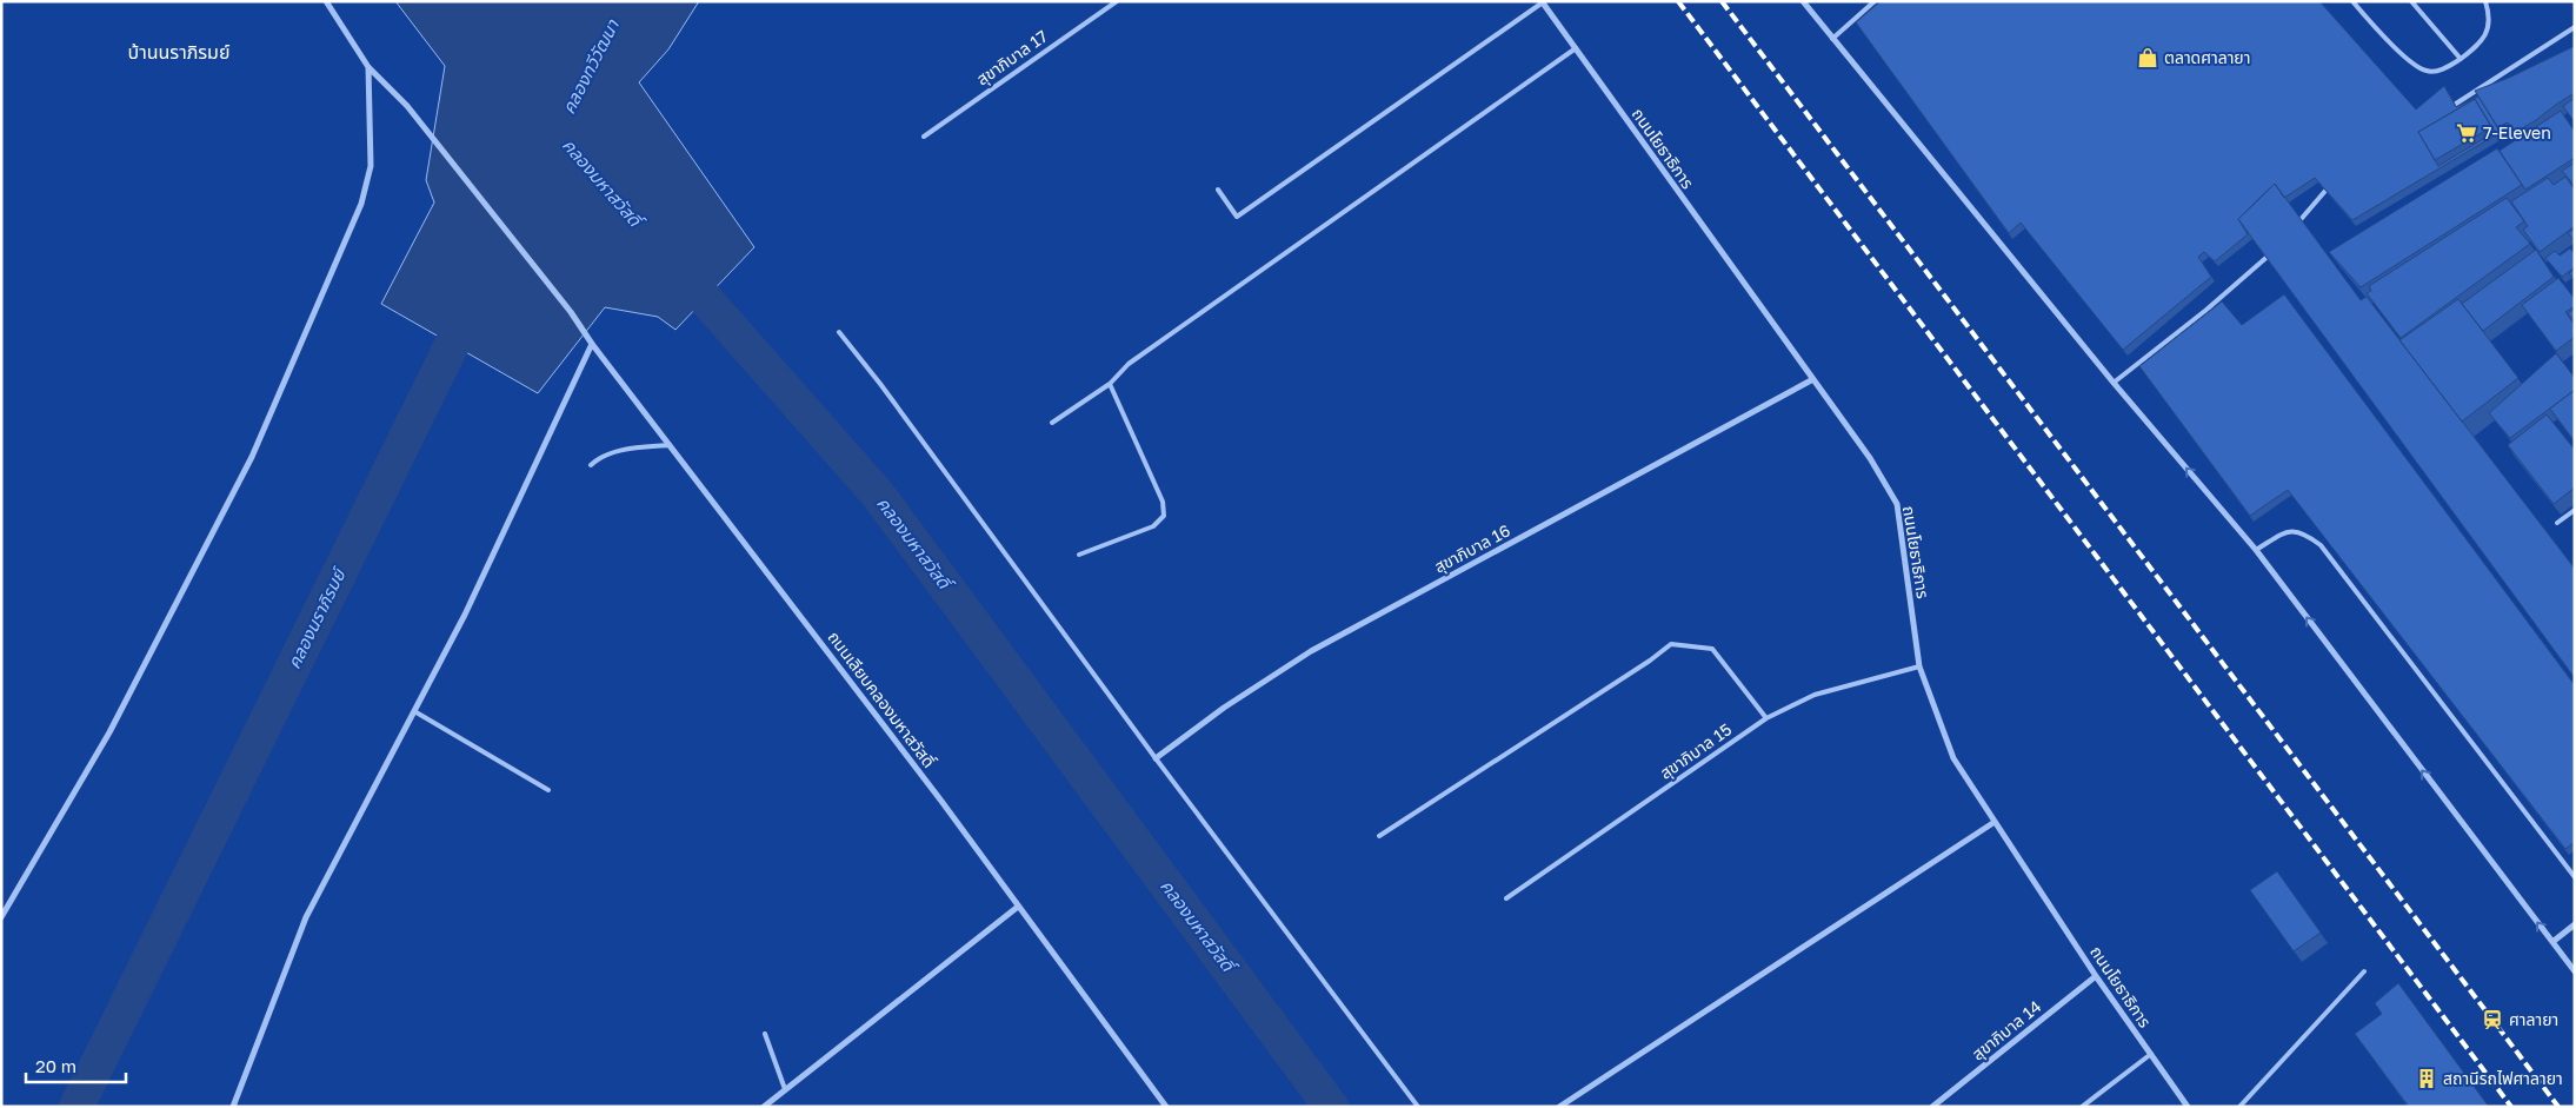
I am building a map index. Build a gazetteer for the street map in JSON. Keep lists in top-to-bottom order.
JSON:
{
  "streets": {
    "street": [
      "ถนนโยธาธิการ",
      "สุขาภิบาล 16",
      "ถนนเลียบคลองมหาสวัสดิ์",
      "สุขาภิบาล 14"
    ],
    "lane": ["สุขาภิบาล 17", "สุขาภิบาล 15"]
  },
  "crossings": [
    ["ถนนโยธาธิการ", "สุขาภิบาล 16"],
    ["ถนนโยธาธิการ", "สุขาภิบาล 15"],
    ["ถนนโยธาธิการ", "สุขาภิบาล 14"]
  ],
  "districts": ["บ้านนราภิรมย์"],
  "water": ["คลองทวีวัฒนา", "คลองมหาสวัสดิ์", "คลองนราภิรมย์"],
  "places": {
    "shop": ["ตลาดศาลายา"],
    "supermarket": ["7-Eleven"],
    "station": ["ศาลายา"],
    "building": ["สถานีรถไฟศาลายา"]
  },
  "scale_bar": "20 m"
}
